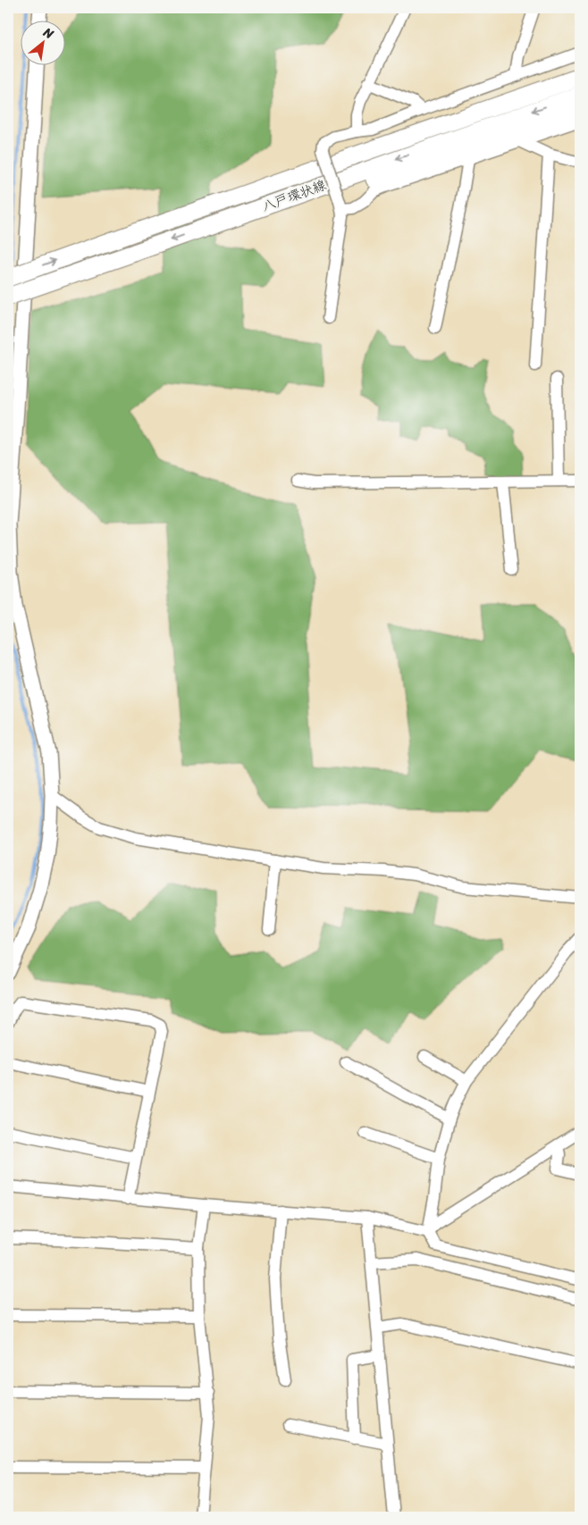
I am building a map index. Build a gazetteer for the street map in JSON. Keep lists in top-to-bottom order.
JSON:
{
  "streets": {
    "main road": ["八戸環状線"]
  },
  "north": "top right"
}
